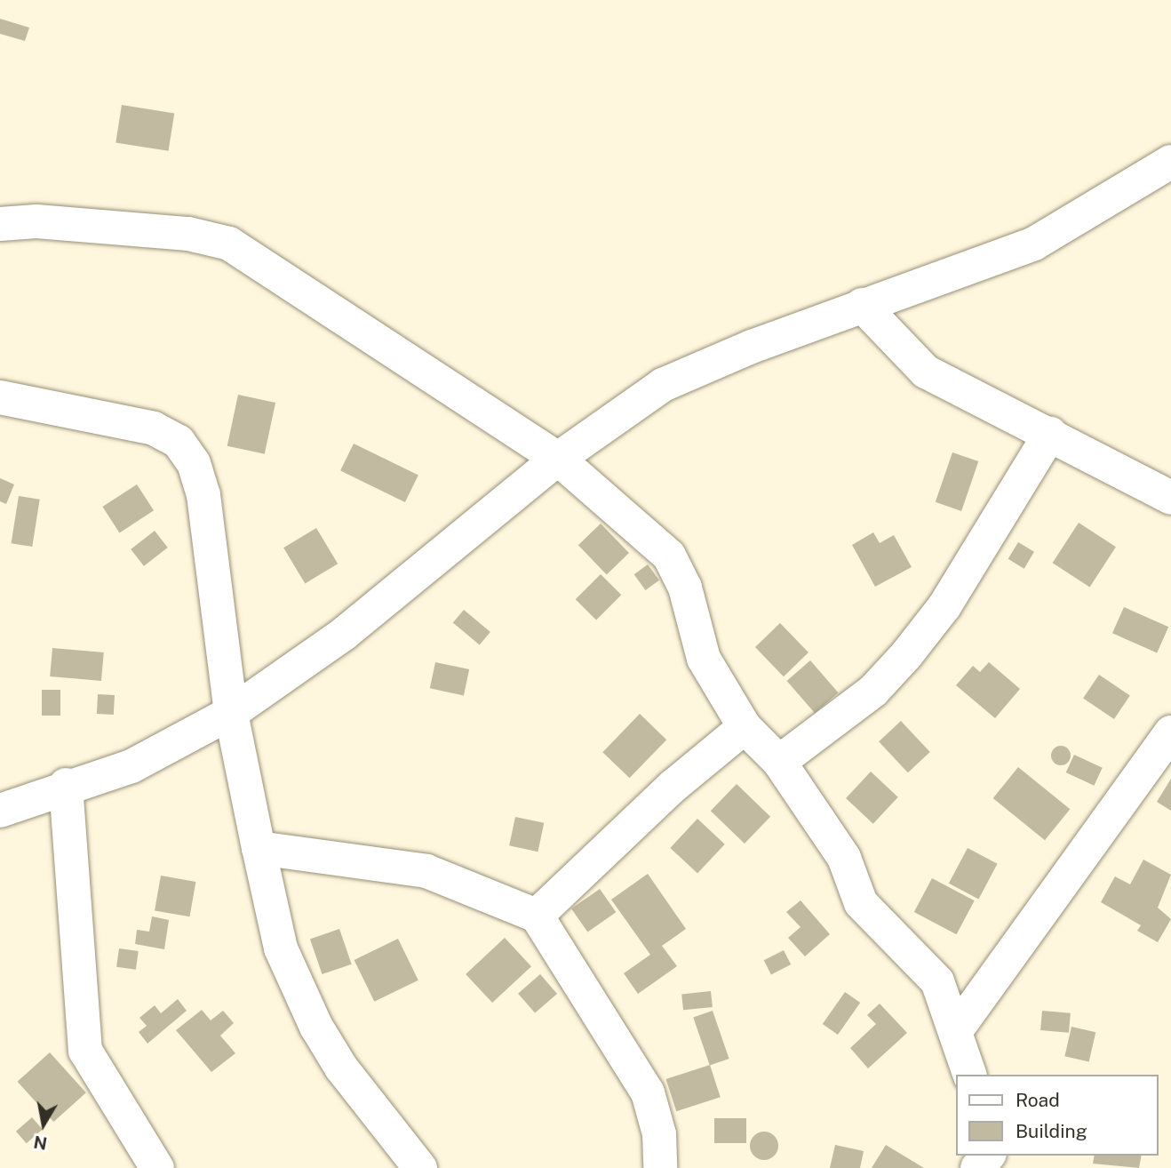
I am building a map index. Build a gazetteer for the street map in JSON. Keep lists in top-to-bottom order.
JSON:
{
  "legend": ["Road", "Building"],
  "north": "bottom"
}
